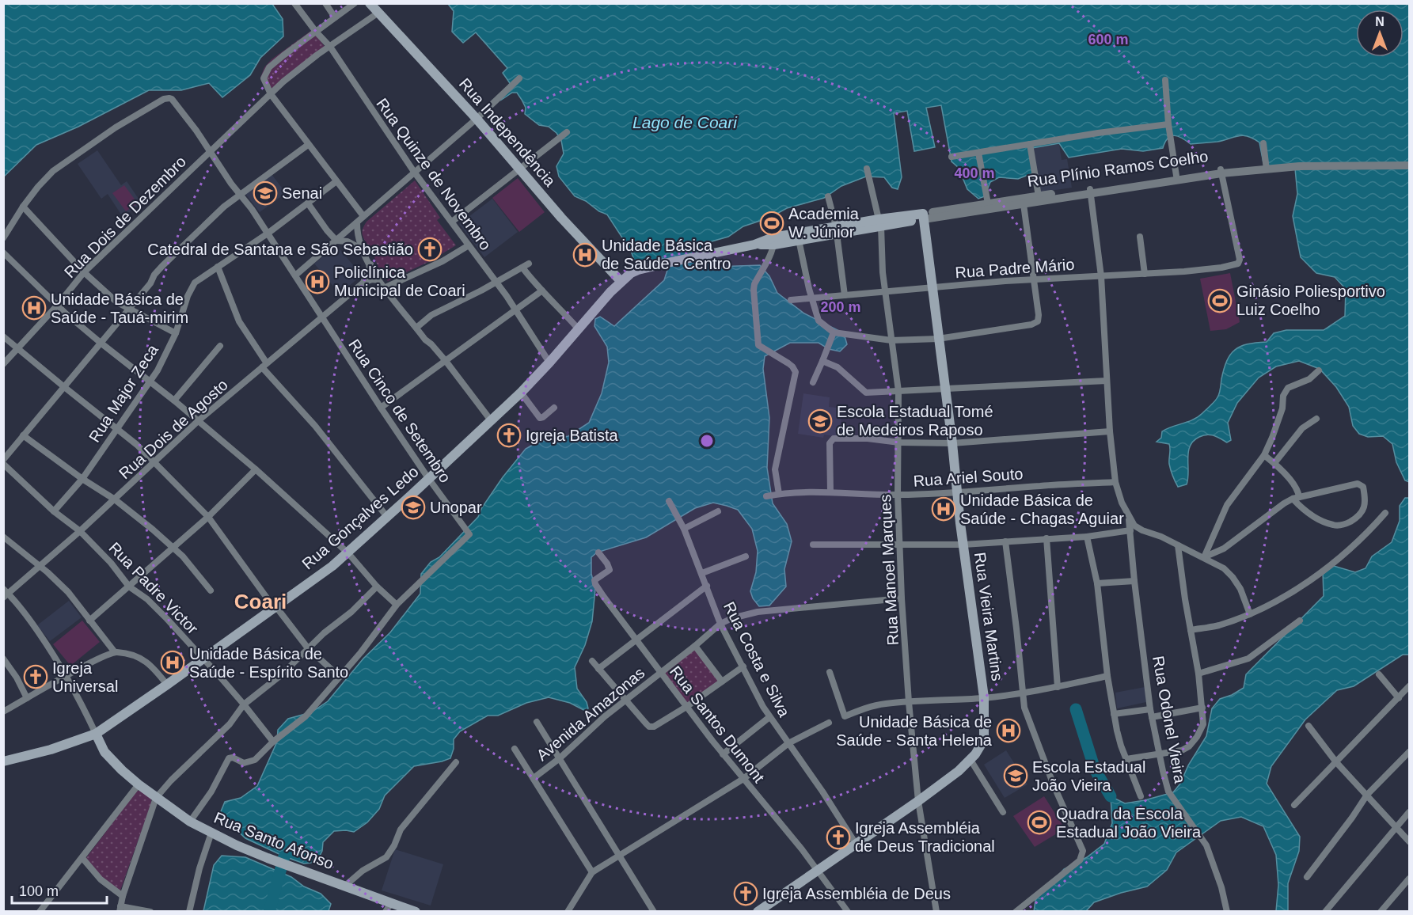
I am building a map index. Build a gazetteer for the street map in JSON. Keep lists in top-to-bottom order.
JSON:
{
  "streets": {
    "main road": [
      "Rua Independência",
      "Rua Plínio Ramos Coelho",
      "Rua Gonçalves Ledo",
      "Rua Vieira Martins",
      "Rua Santo Afonso"
    ],
    "street": [
      "Rua Quinze de Novembro",
      "Rua Dois de Dezembro",
      "Rua Padre Mário",
      "Rua Major Zeca",
      "Rua Cinco de Setembro",
      "Rua Dois de Agosto",
      "Rua Ariel Souto",
      "Rua Manoel Marques",
      "Rua Padre Victor",
      "Rua Costa e Silva",
      "Avenida Amazonas",
      "Rua Odonel Vieira",
      "Rua Santos Dumont"
    ]
  },
  "crossings": [
    ["Rua Independência", "Rua Dois de Dezembro"],
    ["Rua Independência", "Rua Gonçalves Ledo"],
    ["Rua Plínio Ramos Coelho", "Rua Padre Mário"],
    ["Rua Plínio Ramos Coelho", "Rua Gonçalves Ledo"],
    ["Rua Plínio Ramos Coelho", "Rua Manoel Marques"],
    ["Rua Plínio Ramos Coelho", "Rua Vieira Martins"],
    ["Rua Quinze de Novembro", "Rua Dois de Dezembro"],
    ["Rua Quinze de Novembro", "Rua Gonçalves Ledo"],
    ["Rua Dois de Dezembro", "Rua Cinco de Setembro"],
    ["Rua Padre Mário", "Rua Manoel Marques"],
    ["Rua Padre Mário", "Rua Vieira Martins"],
    ["Rua Major Zeca", "Rua Cinco de Setembro"],
    ["Rua Major Zeca", "Rua Padre Victor"],
    ["Rua Cinco de Setembro", "Rua Dois de Agosto"],
    ["Rua Cinco de Setembro", "Rua Gonçalves Ledo"],
    ["Rua Dois de Agosto", "Rua Padre Victor"],
    ["Rua Ariel Souto", "Rua Manoel Marques"],
    ["Rua Ariel Souto", "Rua Vieira Martins"],
    ["Rua Gonçalves Ledo", "Rua Padre Victor"],
    ["Rua Gonçalves Ledo", "Rua Santo Afonso"],
    ["Rua Manoel Marques", "Rua Vieira Martins"],
    ["Rua Manoel Marques", "Avenida Amazonas"],
    ["Rua Vieira Martins", "Rua Costa e Silva"],
    ["Rua Vieira Martins", "Rua Santos Dumont"],
    ["Rua Costa e Silva", "Avenida Amazonas"],
    ["Avenida Amazonas", "Rua Santos Dumont"]
  ],
  "districts": ["Coari"],
  "water": ["Lago de Coari"],
  "places": {
    "school or university": [
      "Senai",
      "Escola Estadual Tomé de Medeiros Raposo",
      "Unopar",
      "Escola Estadual João Vieira"
    ],
    "sports": ["Academia W. Júnior", "Ginásio Poliesportivo Luiz Coelho", "Quadra da Escola Estadual João Vieira"],
    "church": [
      "Catedral de Santana e São Sebastião",
      "Igreja Batista",
      "Igreja Universal",
      "Igreja Assembléia de Deus Tradicional",
      "Igreja Assembléia de Deus"
    ],
    "hospital": [
      "Unidade Básica de Saúde - Centro",
      "Policlínica Municipal de Coari",
      "Unidade Básica de Saúde - Tauá-mirim",
      "Unidade Básica de Saúde - Chagas Aguiar",
      "Unidade Básica de Saúde - Espírito Santo",
      "Unidade Básica de Saúde - Santa Helena"
    ]
  },
  "scale_bar": "100 m",
  "north": "top",
  "rings": ["600 m", "400 m", "200 m"]
}
